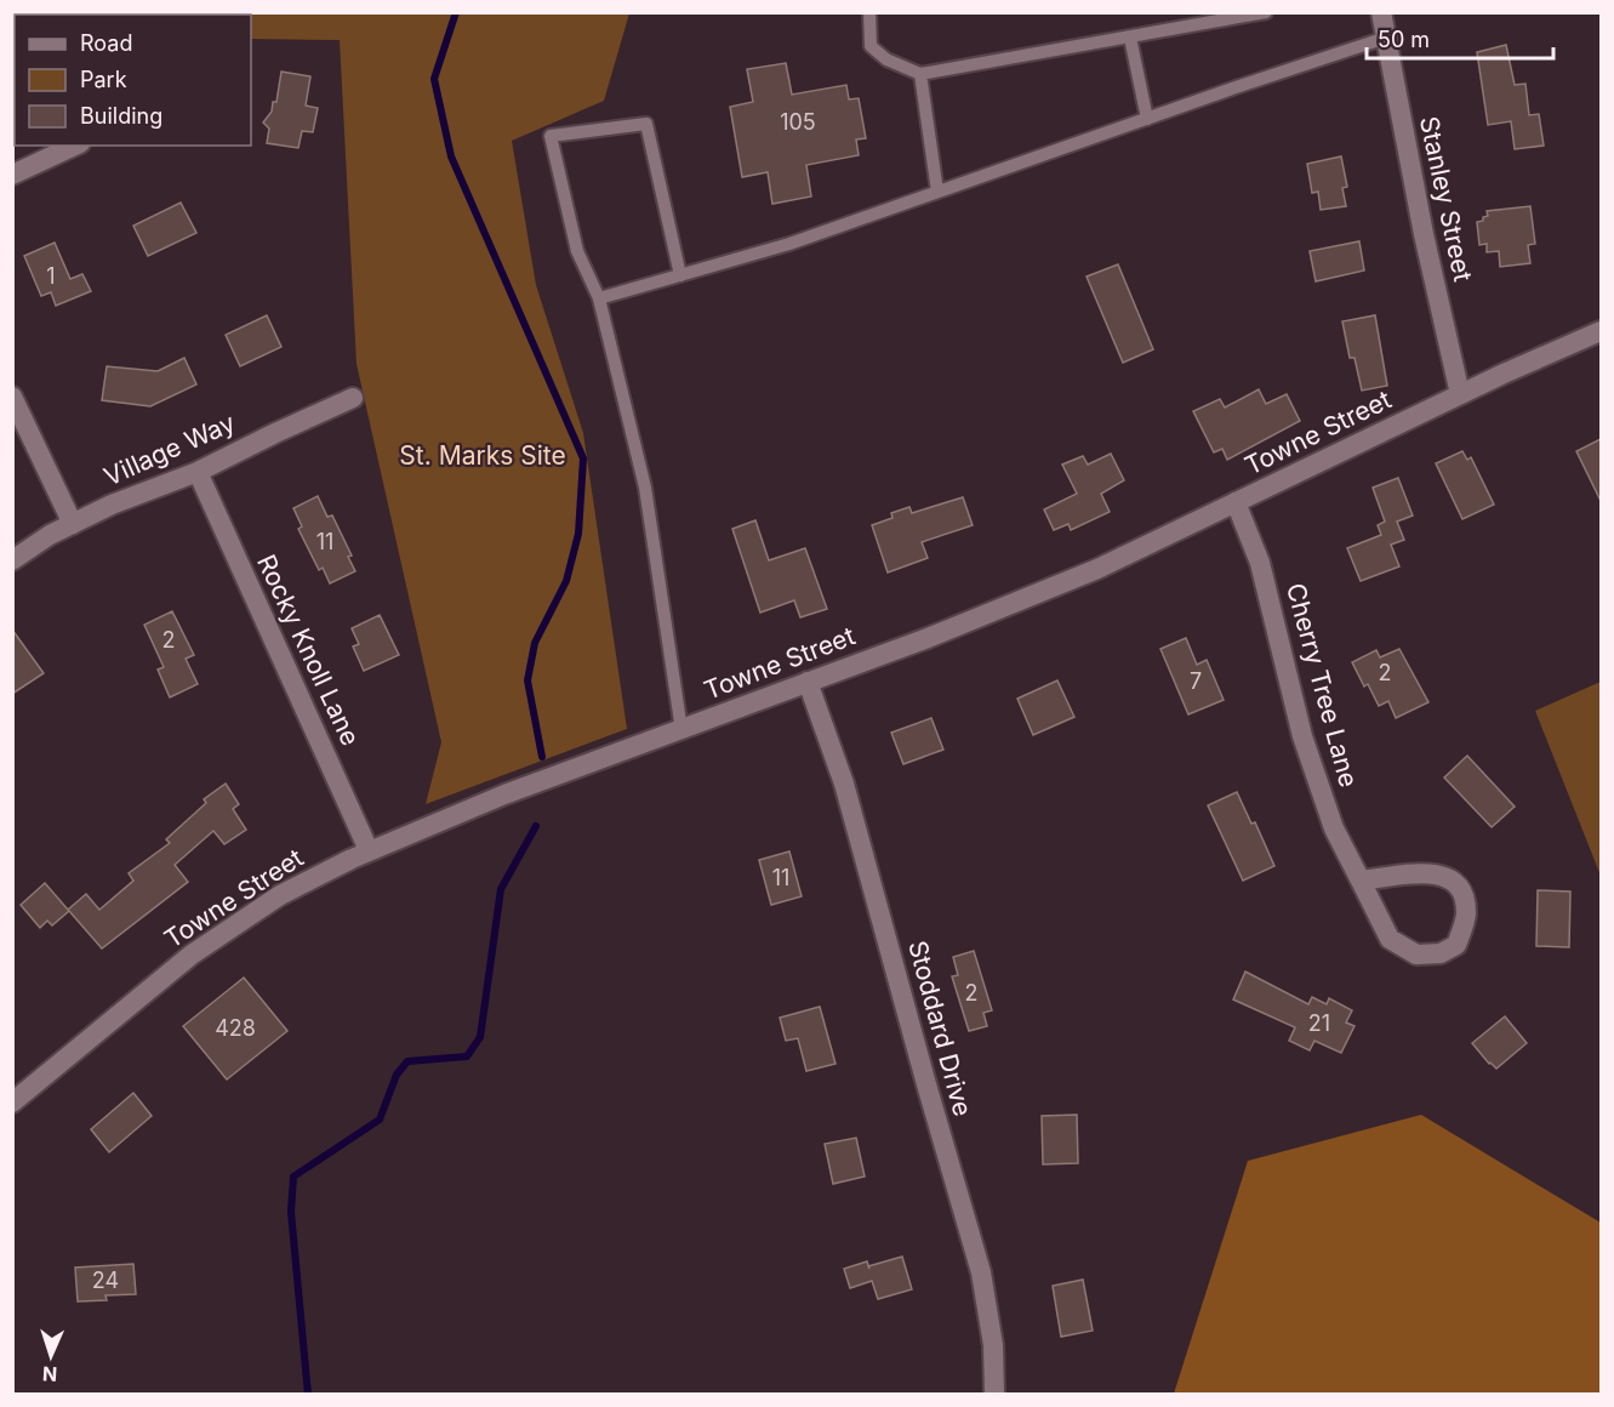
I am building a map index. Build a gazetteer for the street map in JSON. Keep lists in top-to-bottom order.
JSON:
{
  "streets": {
    "street": [
      "Stanley Street",
      "Towne Street",
      "Village Way",
      "Rocky Knoll Lane",
      "Cherry Tree Lane",
      "Stoddard Drive"
    ]
  },
  "crossings": [
    ["Stanley Street", "Towne Street"],
    ["Towne Street", "Rocky Knoll Lane"],
    ["Towne Street", "Cherry Tree Lane"],
    ["Towne Street", "Stoddard Drive"],
    ["Village Way", "Rocky Knoll Lane"]
  ],
  "parks": ["St. Marks Site"],
  "house_numbers": [
    "105",
    "1",
    "11",
    "2",
    "2",
    "7",
    "11",
    "2",
    "21",
    "428",
    "24"
  ],
  "legend": ["Road", "Park", "Building"],
  "scale_bar": "50 m",
  "north": "bottom"
}
